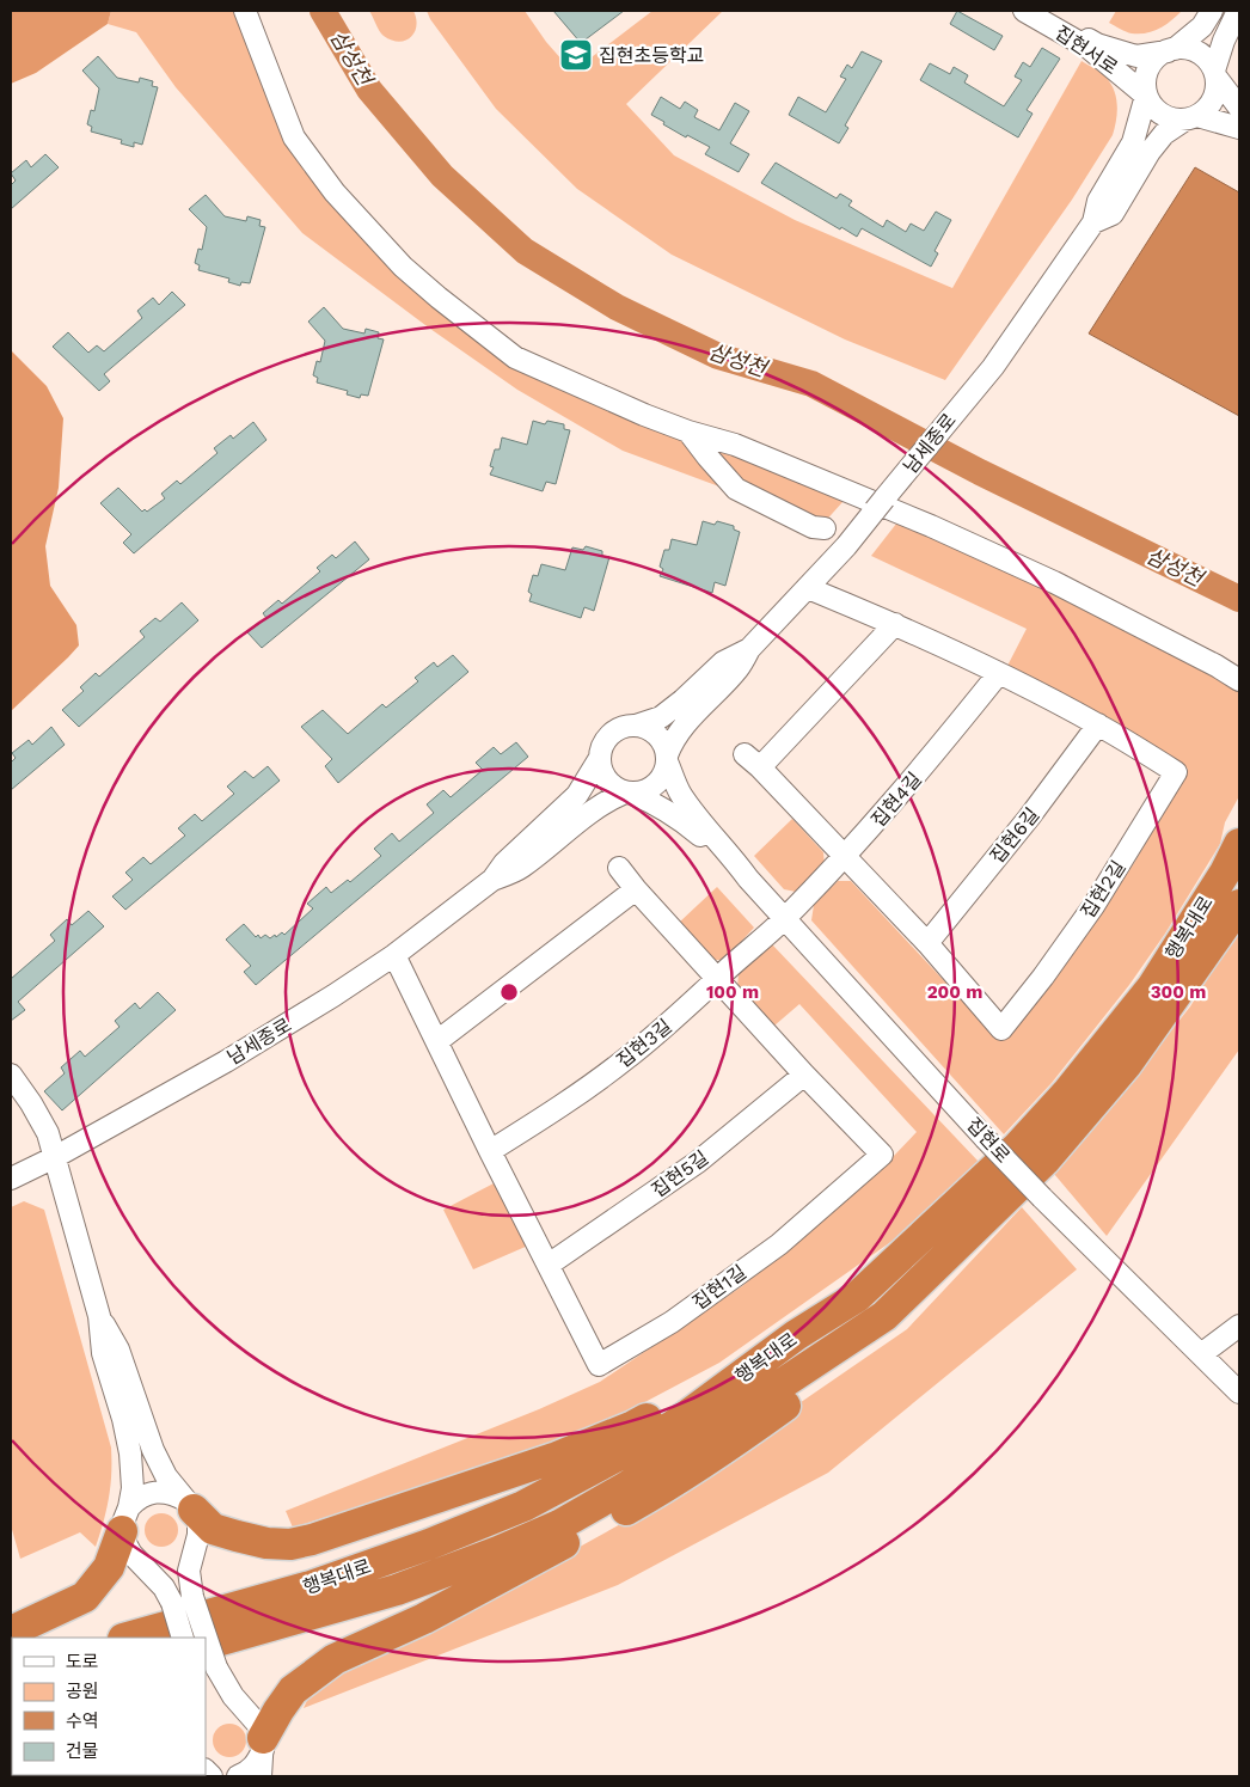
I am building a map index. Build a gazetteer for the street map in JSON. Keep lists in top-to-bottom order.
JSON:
{
  "streets": {
    "highway": ["행복대로"],
    "street": [
      "집현서로",
      "남세종로",
      "집현4길",
      "집현6길",
      "집현2길",
      "집현3길",
      "집현로",
      "집현5길",
      "집현1길"
    ]
  },
  "crossings": [
    ["집현서로", "남세종로"],
    ["남세종로", "집현2길"],
    ["남세종로", "집현로"],
    ["남세종로", "집현1길"],
    ["집현4길", "집현2길"],
    ["집현4길", "집현3길"],
    ["집현4길", "집현로"],
    ["집현6길", "집현2길"],
    ["집현3길", "집현로"],
    ["집현3길", "집현1길"],
    ["집현5길", "집현1길"]
  ],
  "water": ["삼성천"],
  "places": {
    "school or university": ["집현초등학교"]
  },
  "legend": [
    "도로",
    "공원",
    "수역",
    "건물"
  ],
  "rings": ["100 m", "200 m", "300 m"]
}
